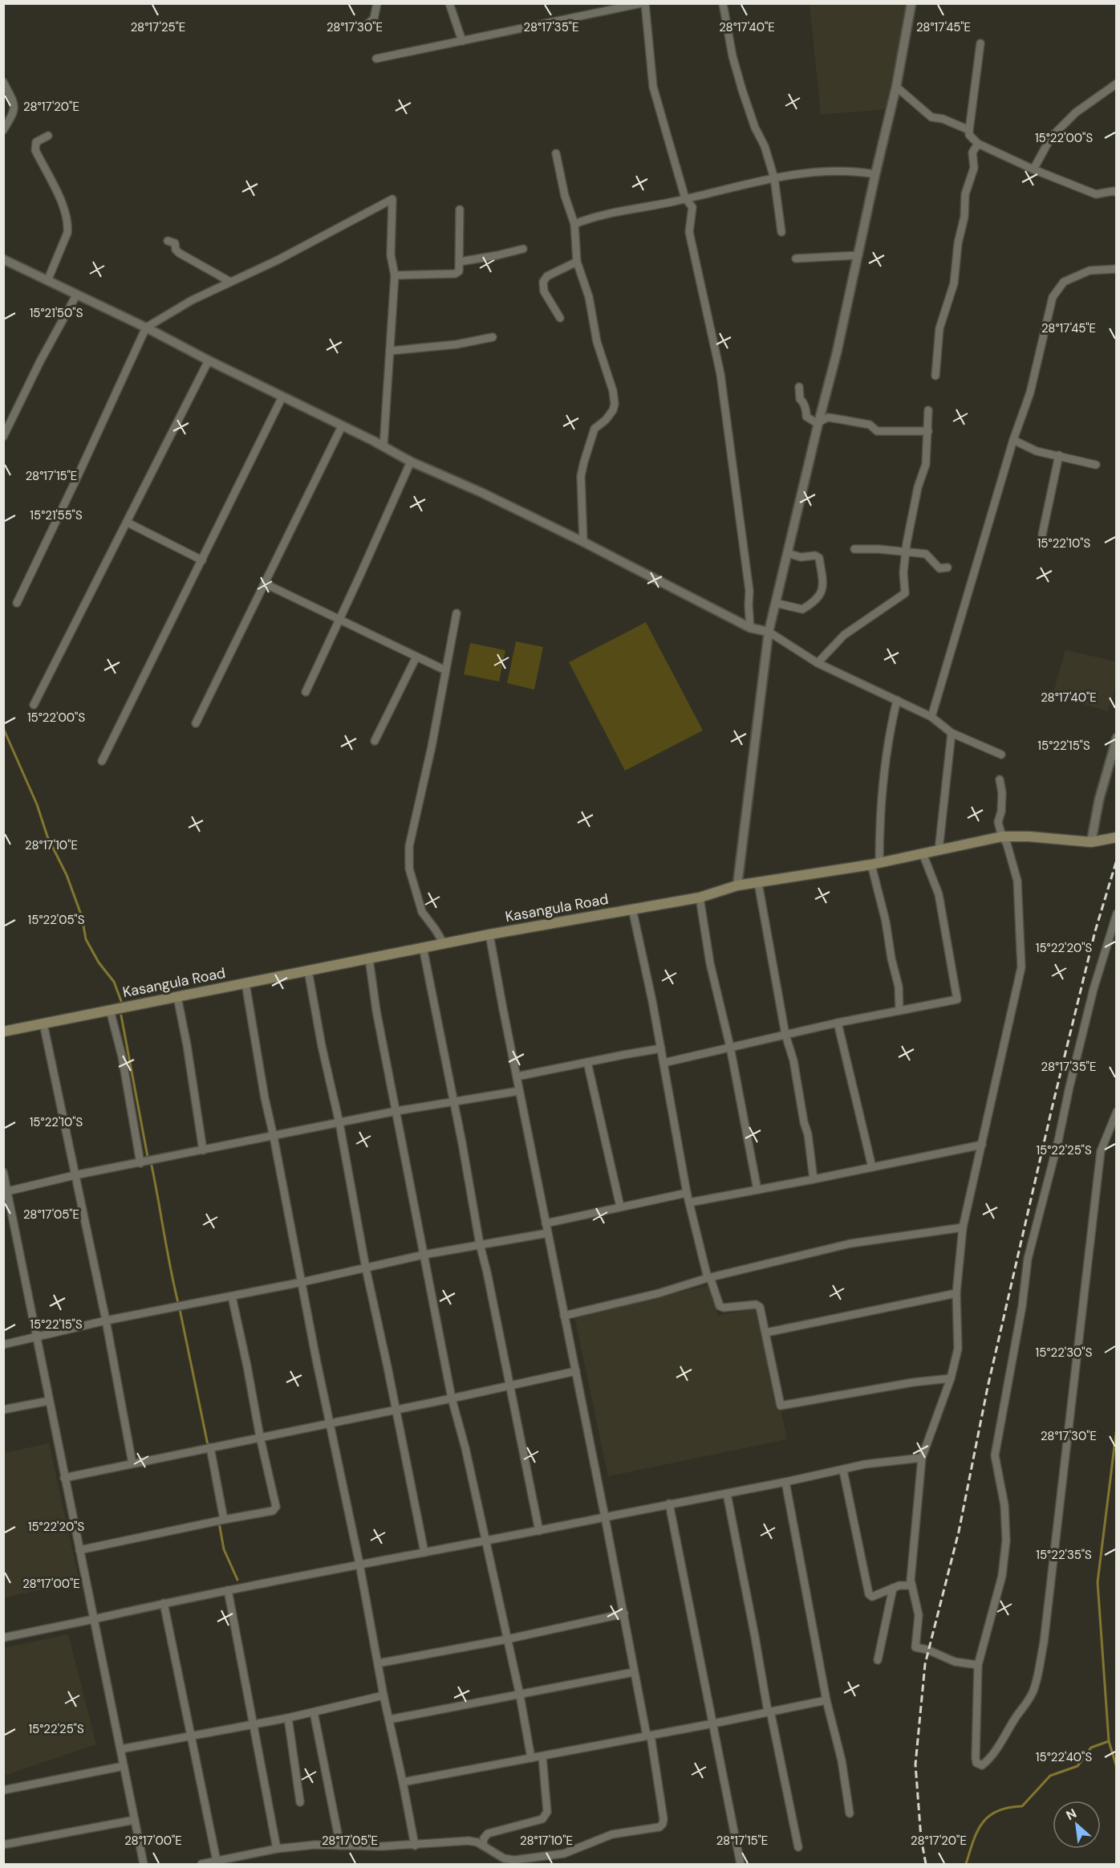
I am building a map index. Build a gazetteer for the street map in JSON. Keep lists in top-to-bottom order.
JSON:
{
  "streets": {
    "main road": ["Kasangula Road"]
  },
  "north": "top left",
  "coordinates": [
    "28°17'25\"E",
    "28°17'30\"E",
    "28°17'35\"E",
    "28°17'40\"E",
    "28°17'45\"E",
    "28°17'20\"E",
    "15°22'00\"S",
    "15°21'50\"S",
    "28°17'15\"E",
    "15°21'55\"S",
    "15°22'10\"S",
    "15°22'15\"S",
    "28°17'10\"E",
    "15°22'05\"S",
    "15°22'20\"S",
    "15°22'25\"S",
    "28°17'05\"E",
    "15°22'30\"S",
    "15°22'35\"S",
    "28°17'00\"E",
    "15°22'40\"S"
  ]
}
